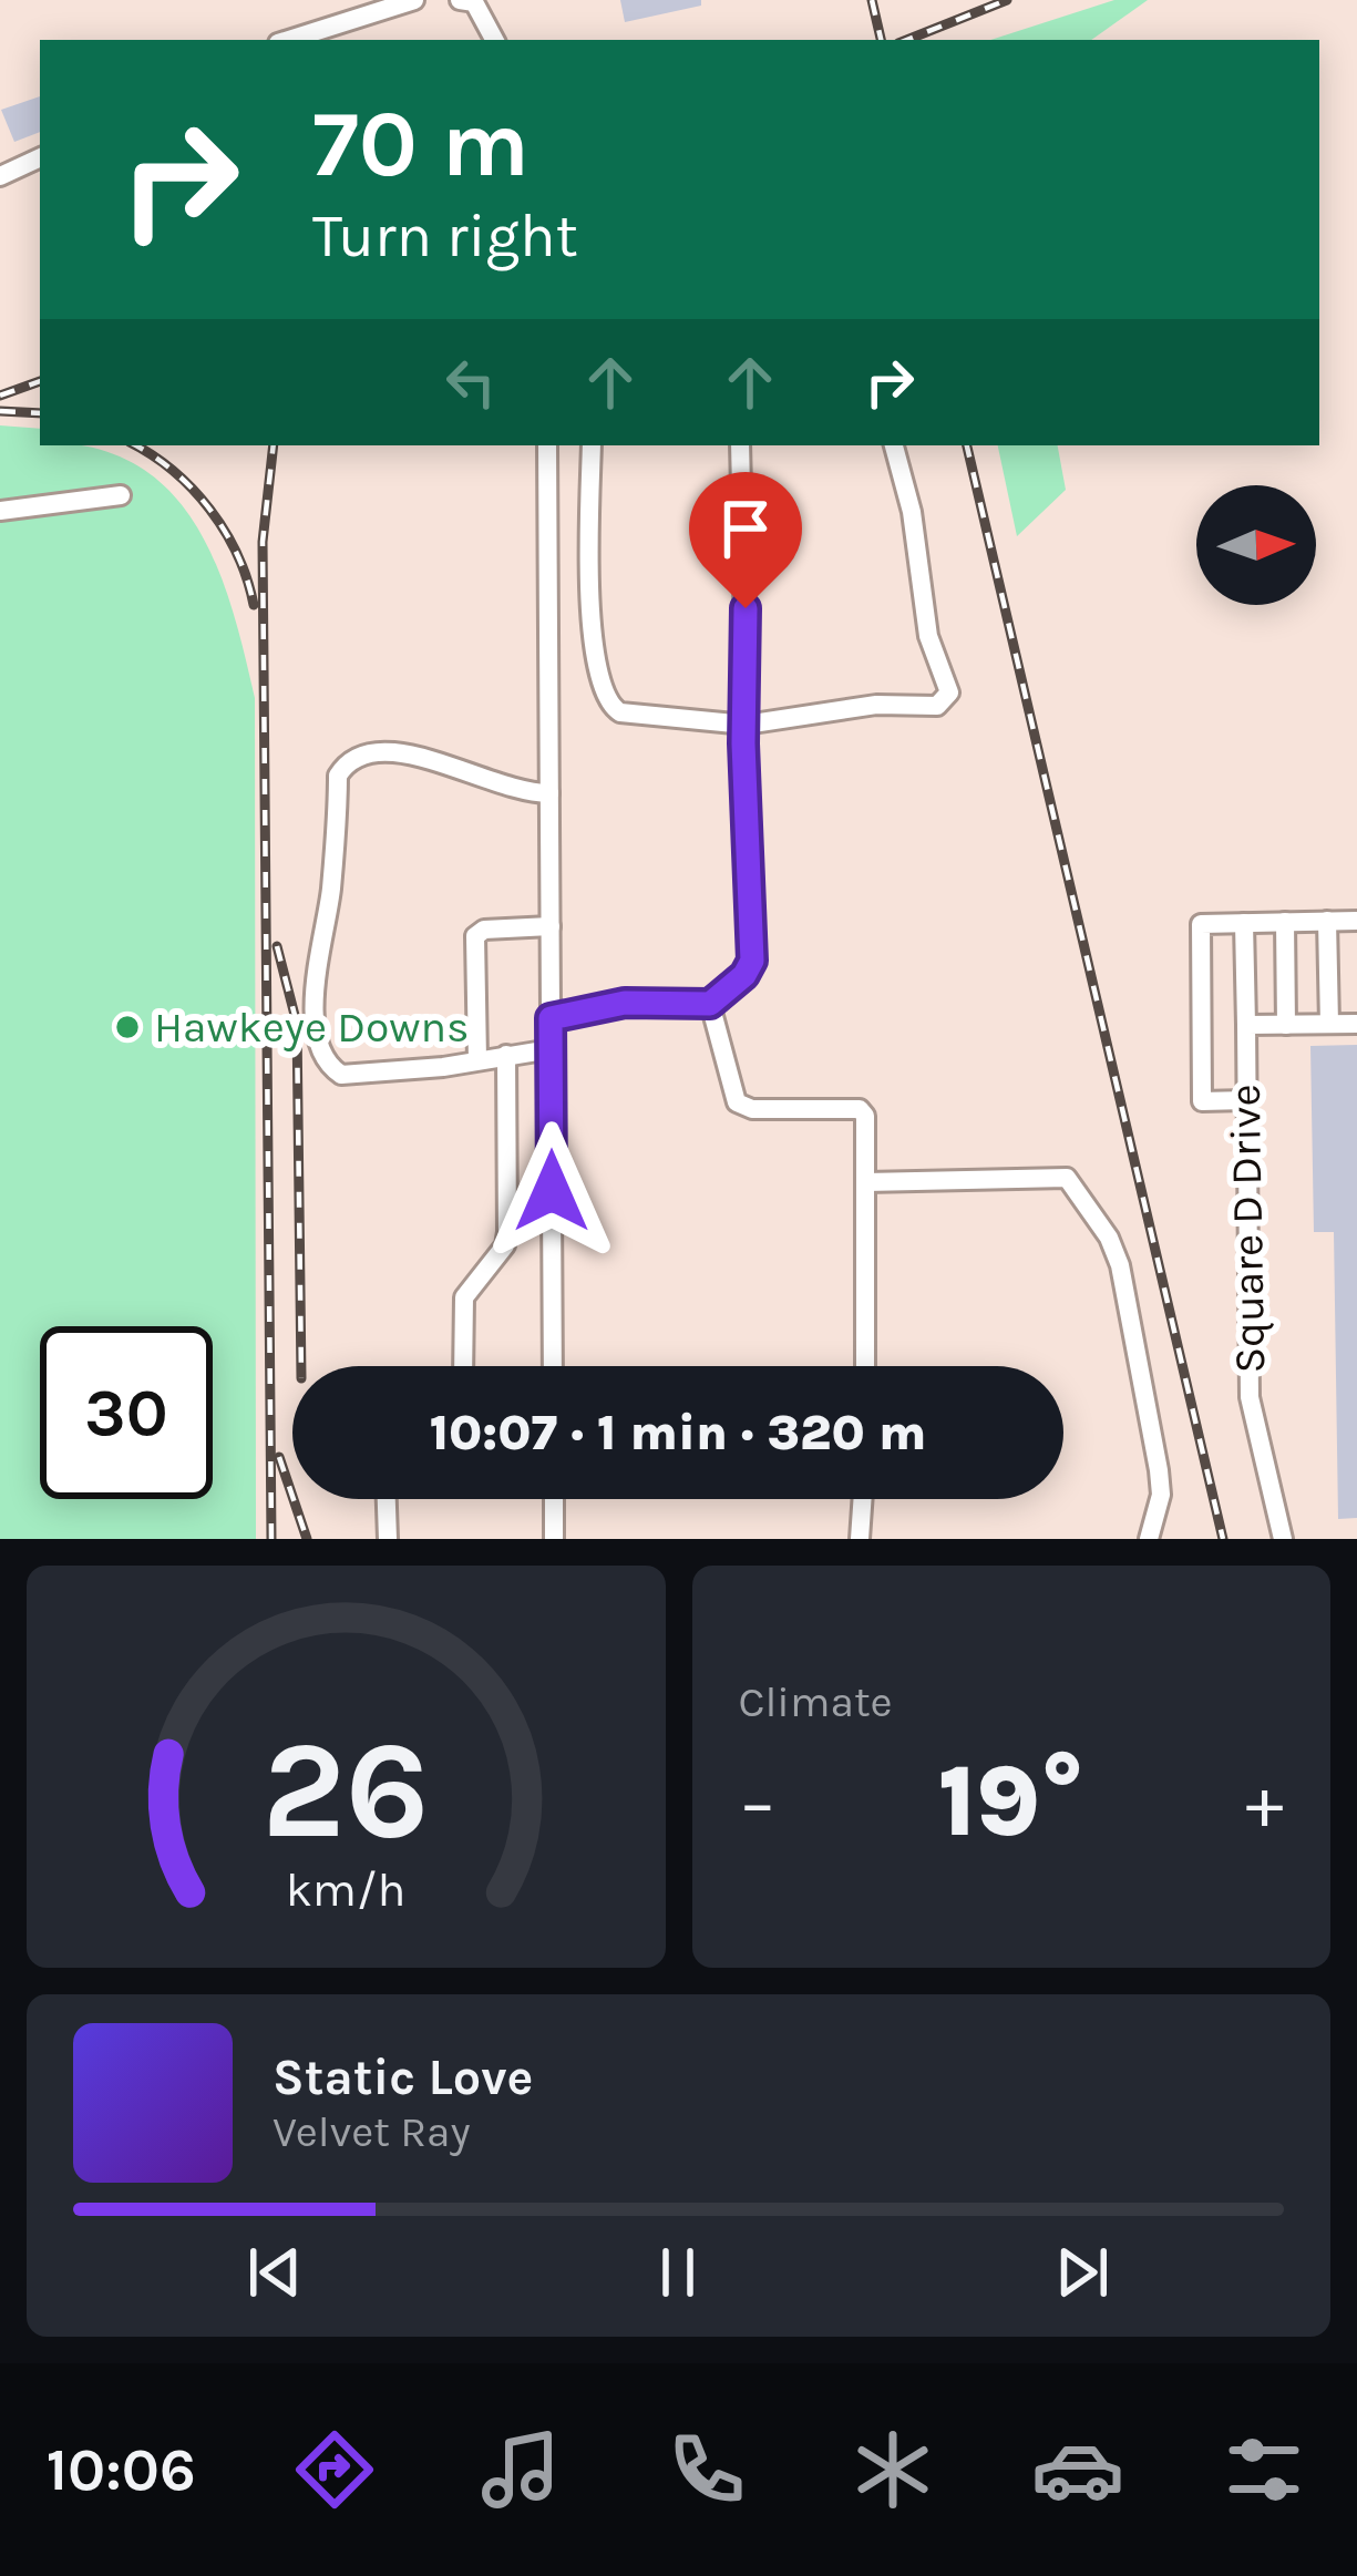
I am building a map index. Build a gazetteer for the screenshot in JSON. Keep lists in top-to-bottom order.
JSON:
{
  "streets": {
    "street": ["Square D Drive"]
  },
  "places": ["Hawkeye Downs"],
  "north": "right",
  "page": {
    "turn": ["70 m", "Turn right"],
    "limit": "30",
    "trip": "10:07 · 1 min · 320 m",
    "tile": "Climate",
    "heat": ["−", "19°", "+"],
    "song": ["Static Love", "Velvet Ray"],
    "tabs": "10:06",
    "gauge": ["26", "km/h"]
  }
}
